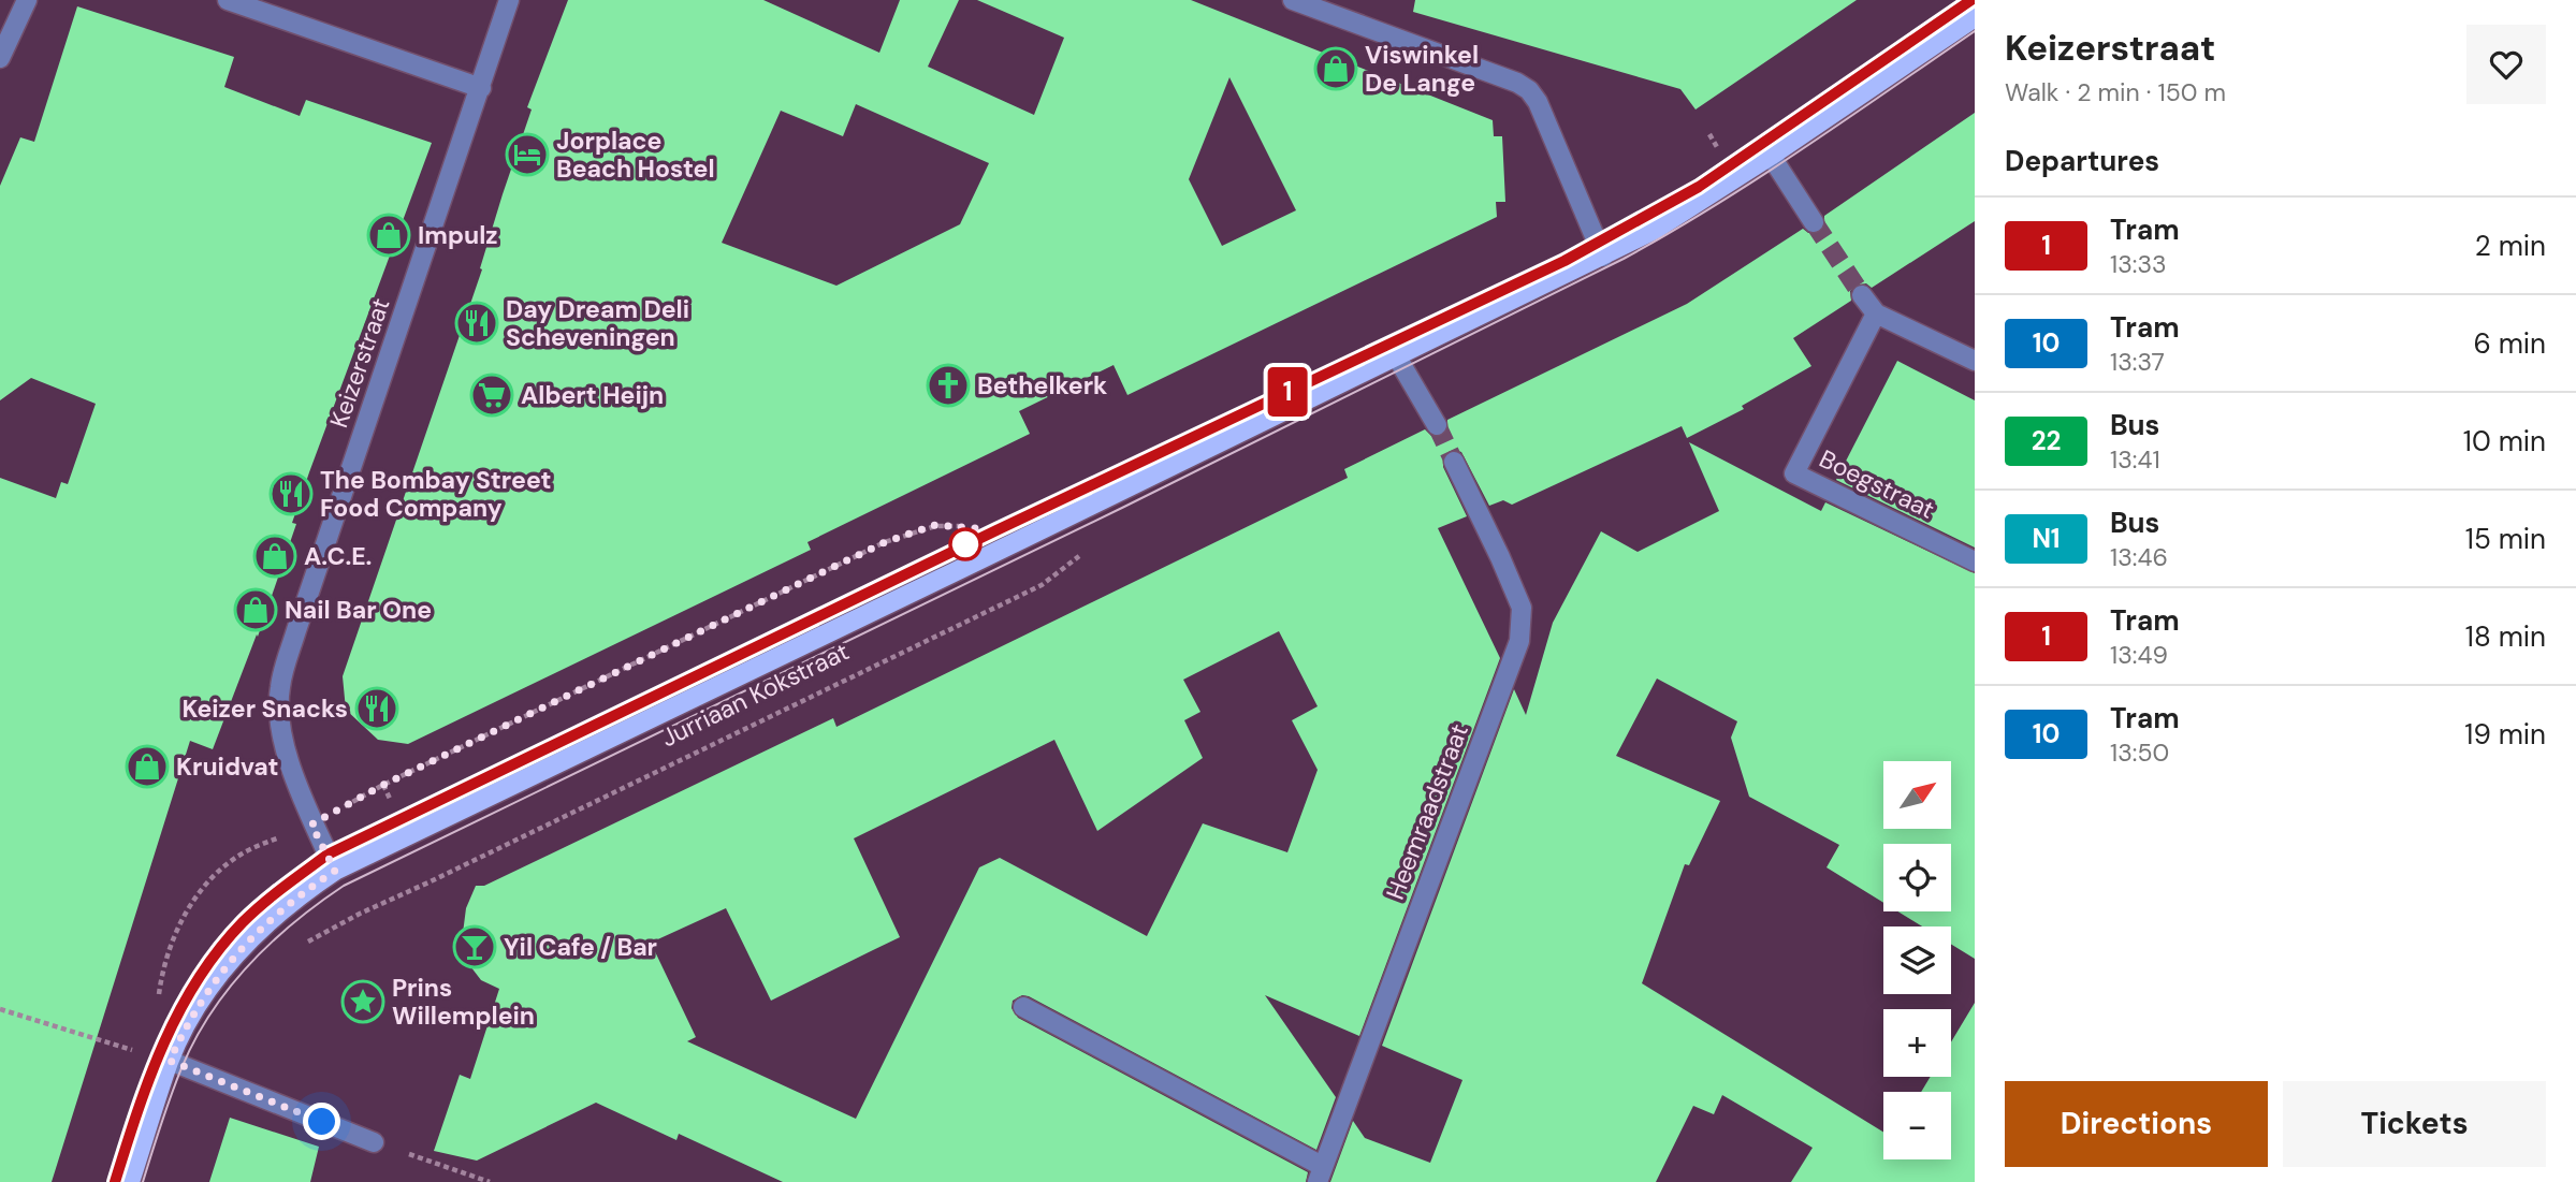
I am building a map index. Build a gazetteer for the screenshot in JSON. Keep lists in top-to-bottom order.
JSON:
{
  "streets": {
    "main road": ["Jurriaan Kokstraat"],
    "street": ["Keizerstraat", "Boegstraat", "Heemraadstraat"]
  },
  "crossings": [
    ["Keizerstraat", "Jurriaan Kokstraat"]
  ],
  "places": {
    "shop": [
      "Viswinkel De Lange",
      "Impulz",
      "A.C.E.",
      "Nail Bar One",
      "Kruidvat"
    ],
    "hotel": ["Jorplace Beach Hostel"],
    "restaurant": ["Day Dream Deli Scheveningen", "The Bombay Street Food Company", "Keizer Snacks"],
    "church": ["Bethelkerk"],
    "supermarket": ["Albert Heijn"],
    "bar": ["Yil Cafe / Bar"],
    "place": ["Prins Willemplein"]
  },
  "lines": ["tram line 1"],
  "north": "top right",
  "page": {
    "on_map": "1",
    "heading": [
      ["Keizerstraat", "Walk · 2 min · 150 m"],
      "Departures"
    ],
    "list": [
      {
        "mark": "1",
        "name": "Tram",
        "note": "13:33",
        "value": "2 min"
      },
      {
        "mark": "10",
        "name": "Tram",
        "note": "13:37",
        "value": "6 min"
      },
      {
        "mark": "22",
        "name": "Bus",
        "note": "13:41",
        "value": "10 min"
      },
      {
        "mark": "N1",
        "name": "Bus",
        "note": "13:46",
        "value": "15 min"
      },
      {
        "mark": "1",
        "name": "Tram",
        "note": "13:49",
        "value": "18 min"
      },
      {
        "mark": "10",
        "name": "Tram",
        "note": "13:50",
        "value": "19 min"
      }
    ],
    "map_buttons": ["+", "−"],
    "buttons": ["Directions", "Tickets"]
  }
}
